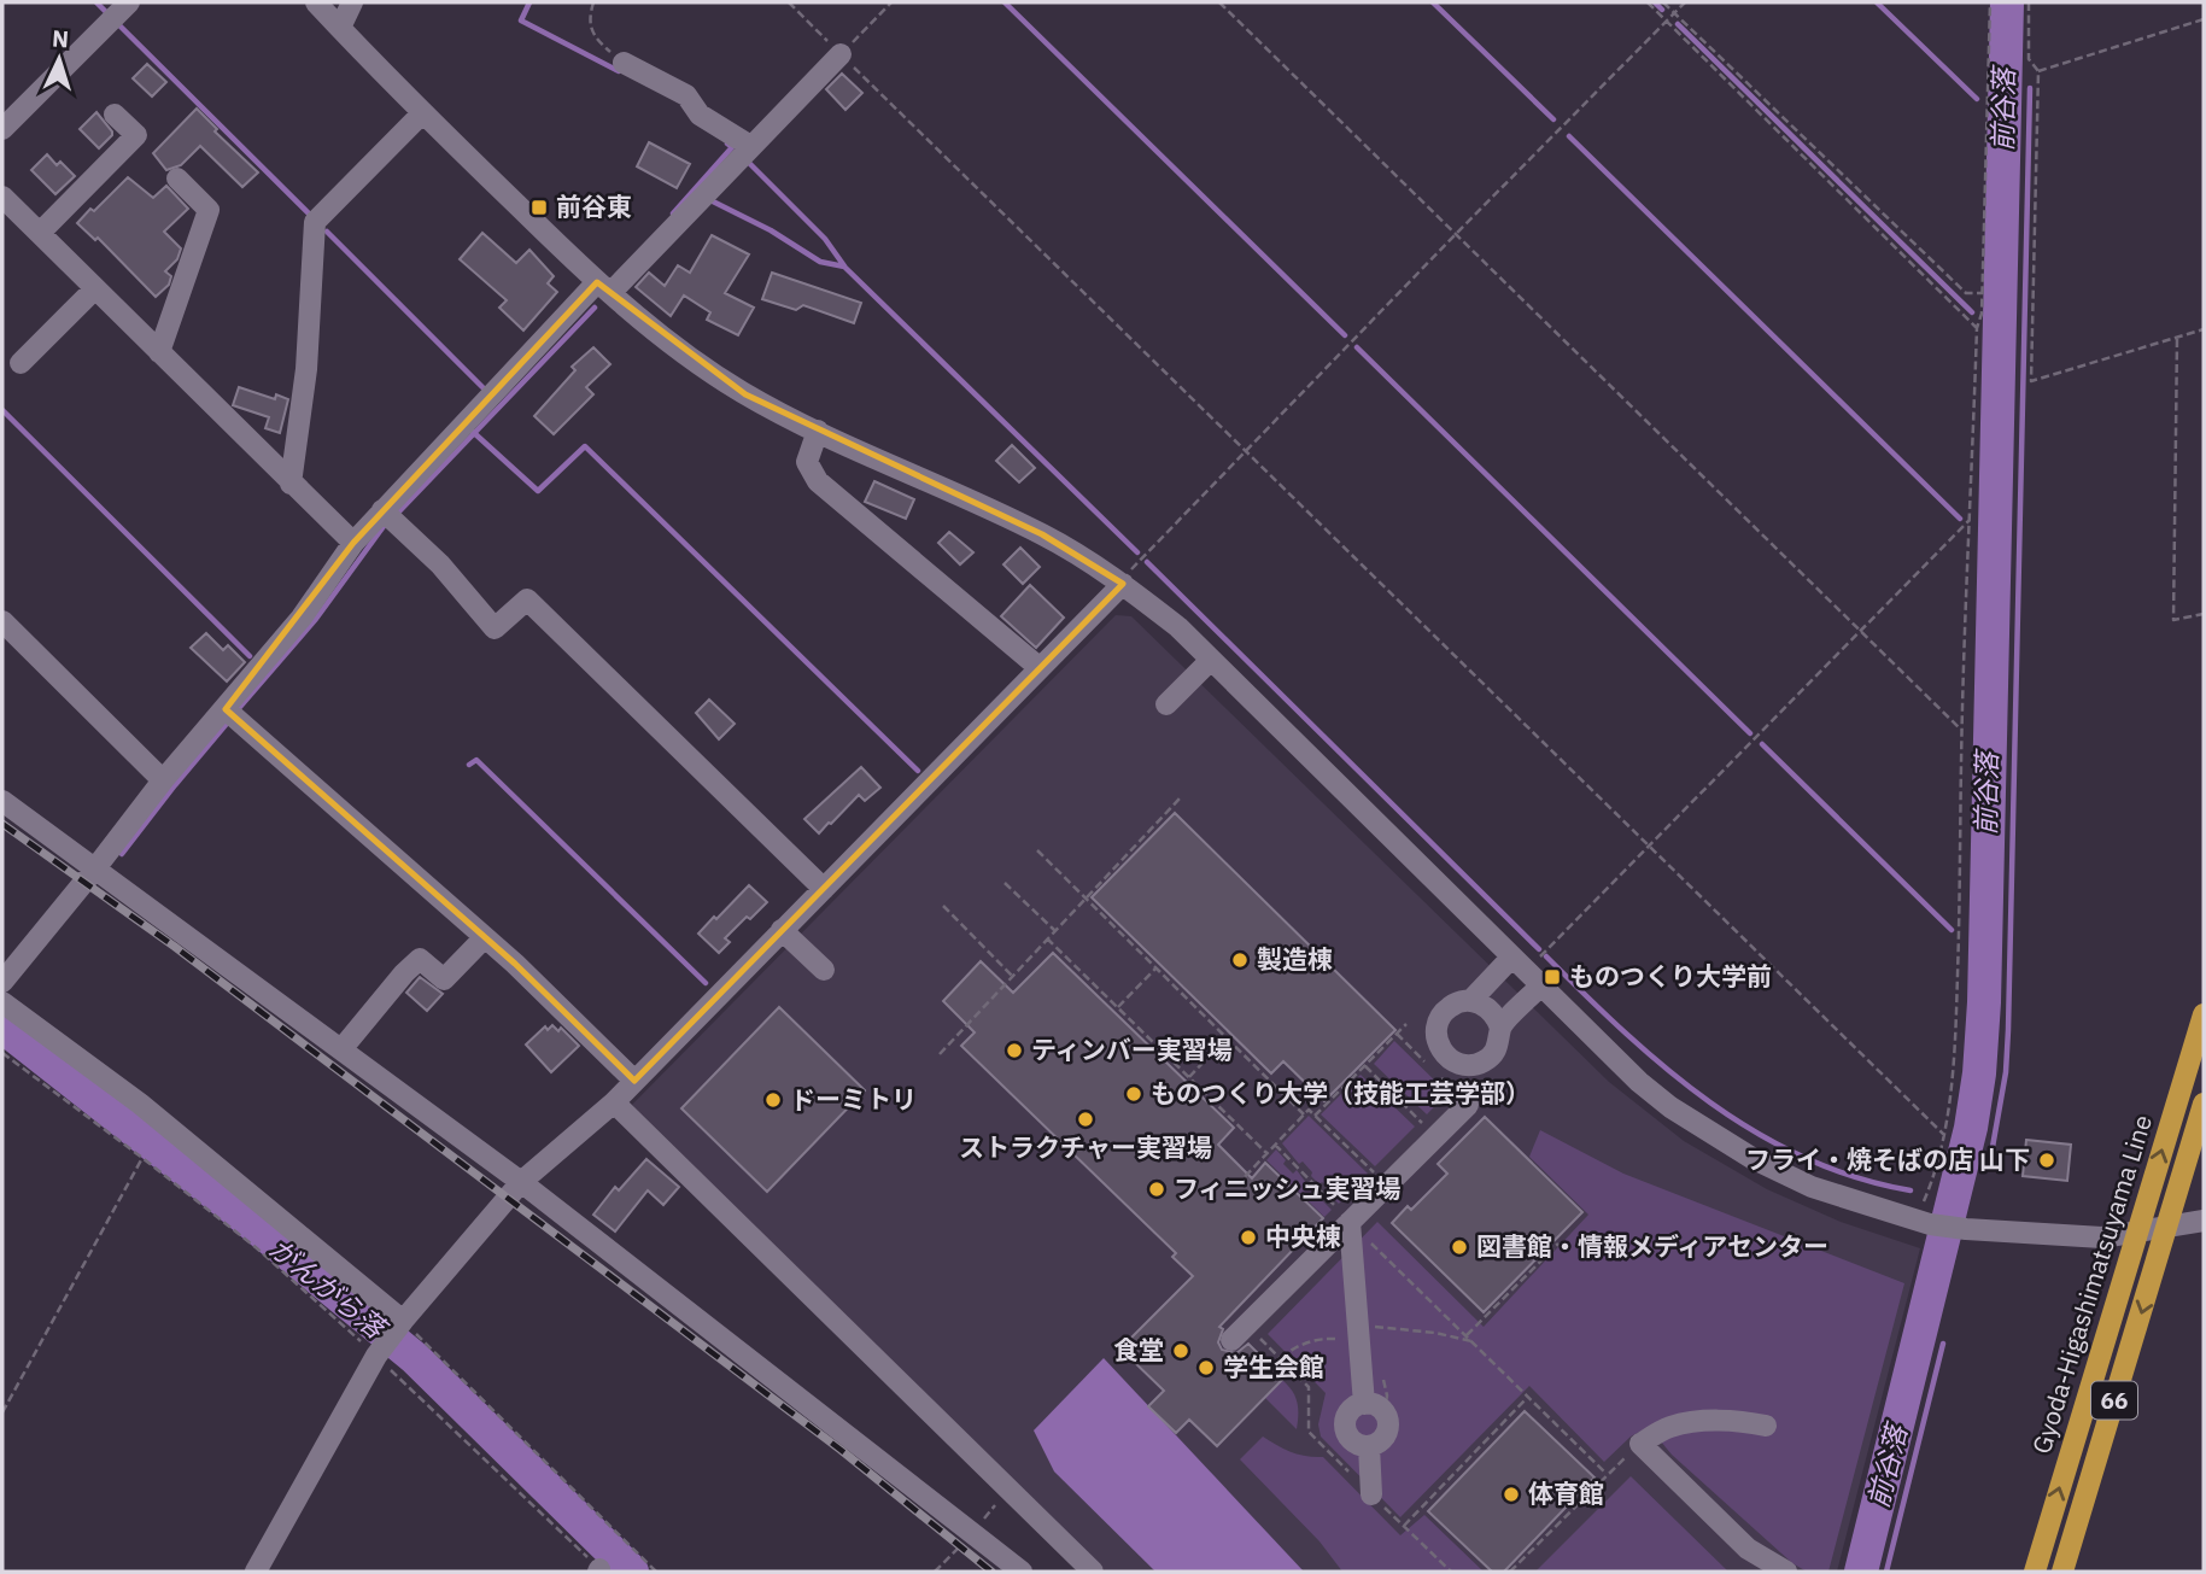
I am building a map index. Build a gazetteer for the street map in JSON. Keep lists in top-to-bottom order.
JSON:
{
  "streets": {
    "main road": ["Gyoda-Higashimatsuyama Line", "66"]
  },
  "water": ["前谷落", "がんがら落"],
  "places": {
    "transit": ["前谷東", "ものつくり大学前"],
    "other": [
      "製造棟",
      "ティンバー実習場",
      "ものつくり大学（技能工芸学部）",
      "ドーミトリ",
      "ストラクチャー実習場",
      "フライ・焼そばの店 山下",
      "フィニッシュ実習場",
      "中央棟",
      "図書館・情報メディアセンター",
      "食堂",
      "学生会館",
      "体育館"
    ]
  },
  "north": "top"
}
